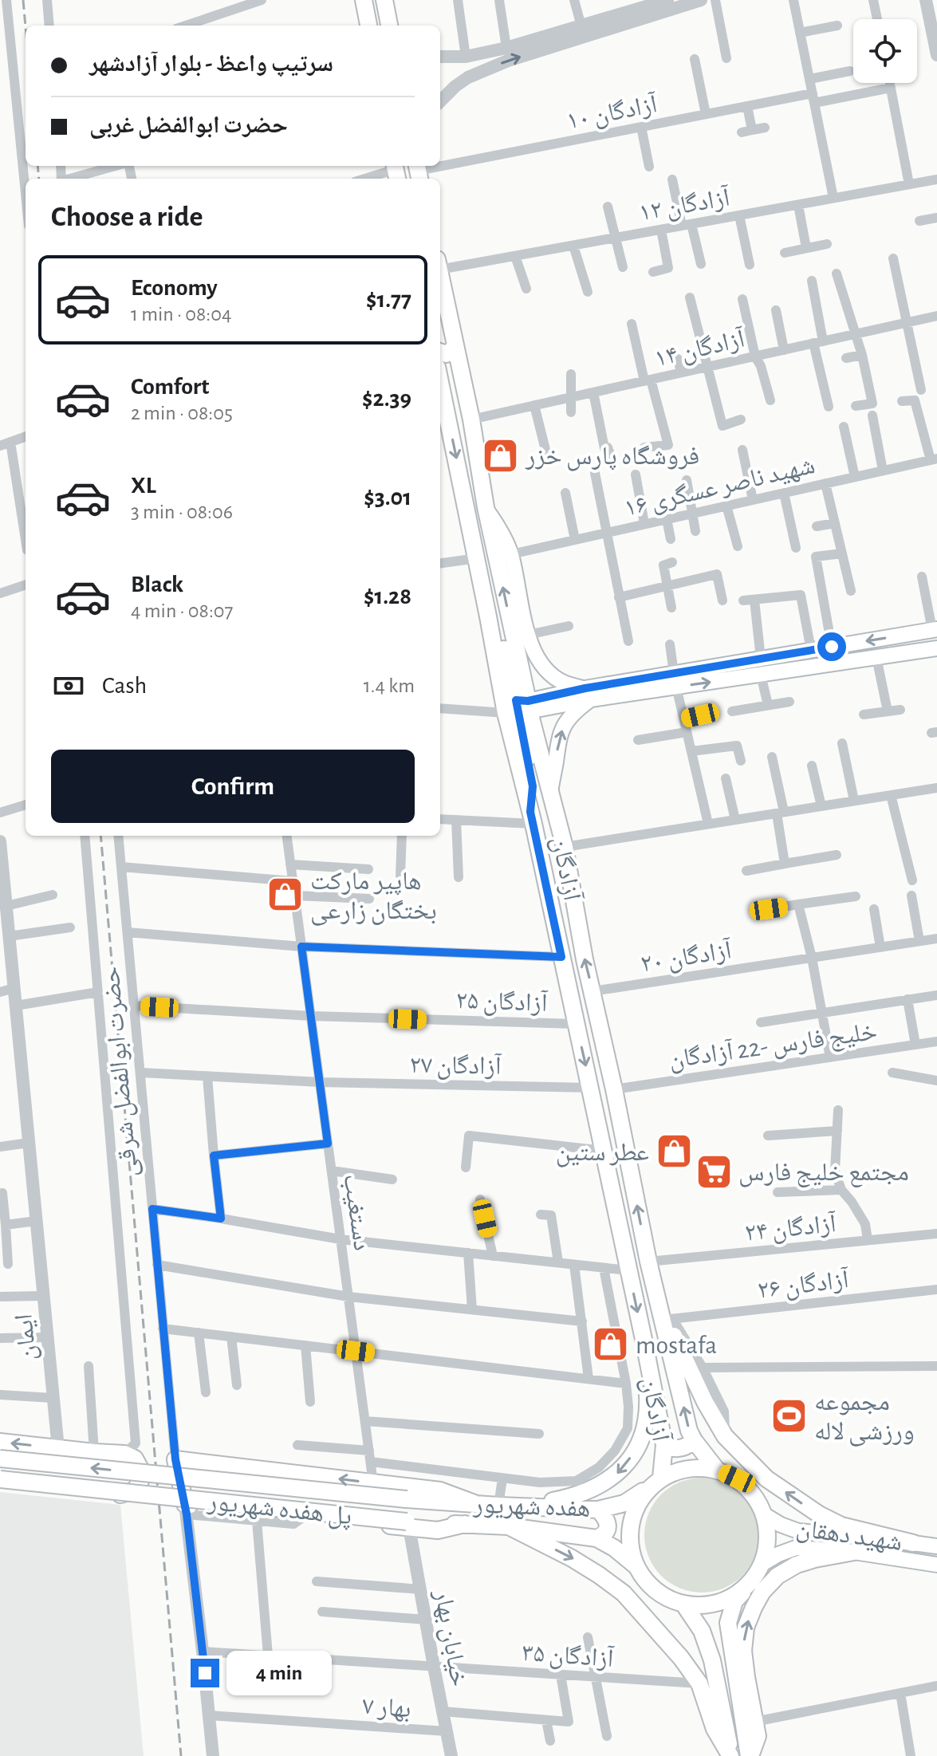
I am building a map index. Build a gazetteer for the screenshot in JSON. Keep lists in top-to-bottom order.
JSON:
{
  "streets": {
    "main road": [
      "آزادگان",
      "هفده شهریور",
      "پل هفده شهریور",
      "شهید دهقان"
    ],
    "street": [
      "۱۰ آزادگان",
      "۱۲ آزادگان",
      "۱۴ آزادگان",
      "۱۶ شهید ناصر عسگری",
      "۲۰ آزادگان",
      "۲۵ آزادگان",
      "خلیج فارس -22 آزادگان",
      "۲۷ آزادگان",
      "حضرت ابوالفضل شرقی",
      "دستغیب",
      "۲۴ آزادگان",
      "۲۶ آزادگان",
      "ایمان",
      "خیابان بهار",
      "آزادگان ۳۵",
      "بهار ۷"
    ]
  },
  "crossings": [
    ["۱۴ آزادگان", "آزادگان"],
    ["آزادگان", "۲۰ آزادگان"],
    ["آزادگان", "۲۵ آزادگان"],
    ["آزادگان", "خلیج فارس -22 آزادگان"],
    ["آزادگان", "۲۷ آزادگان"],
    ["آزادگان", "۲۴ آزادگان"],
    ["آزادگان", "۲۶ آزادگان"],
    ["آزادگان", "هفده شهریور"],
    ["آزادگان", "شهید دهقان"],
    ["۲۵ آزادگان", "حضرت ابوالفضل شرقی"],
    ["۲۵ آزادگان", "دستغیب"],
    ["۲۷ آزادگان", "حضرت ابوالفضل شرقی"],
    ["۲۷ آزادگان", "دستغیب"],
    ["هفده شهریور", "پل هفده شهریور"],
    ["هفده شهریور", "شهید دهقان"],
    ["هفده شهریور", "خیابان بهار"],
    ["پل هفده شهریور", "خیابان بهار"],
    ["خیابان بهار", "آزادگان ۳۵"],
    ["خیابان بهار", "بهار ۷"]
  ],
  "places": {
    "shop": [
      "فروشگاه پارس خزر",
      "هاپیر مارکت بختگان زارعی",
      "عطر ستین",
      "mostafa"
    ],
    "supermarket": ["مجتمع خلیج فارس"],
    "sports": ["مجموعه ورزشی لاله"]
  },
  "page": {
    "banner": ["سرتیپ واعظ - بلوار آزادشهر", "حضرت ابوالفضل غربی"],
    "heading": "Choose a ride",
    "list": [
      {
        "name": "Economy",
        "note": "1 min · 08:04",
        "value": "$1.77"
      },
      {
        "name": "Comfort",
        "note": "2 min · 08:05",
        "value": "$2.39"
      },
      {
        "name": "XL",
        "note": "3 min · 08:06",
        "value": "$3.01"
      },
      {
        "name": "Black",
        "note": "4 min · 08:07",
        "value": "$1.28"
      }
    ],
    "pay": ["Cash", "1.4 km"],
    "buttons": "Confirm",
    "bubble": "4 min"
  }
}
